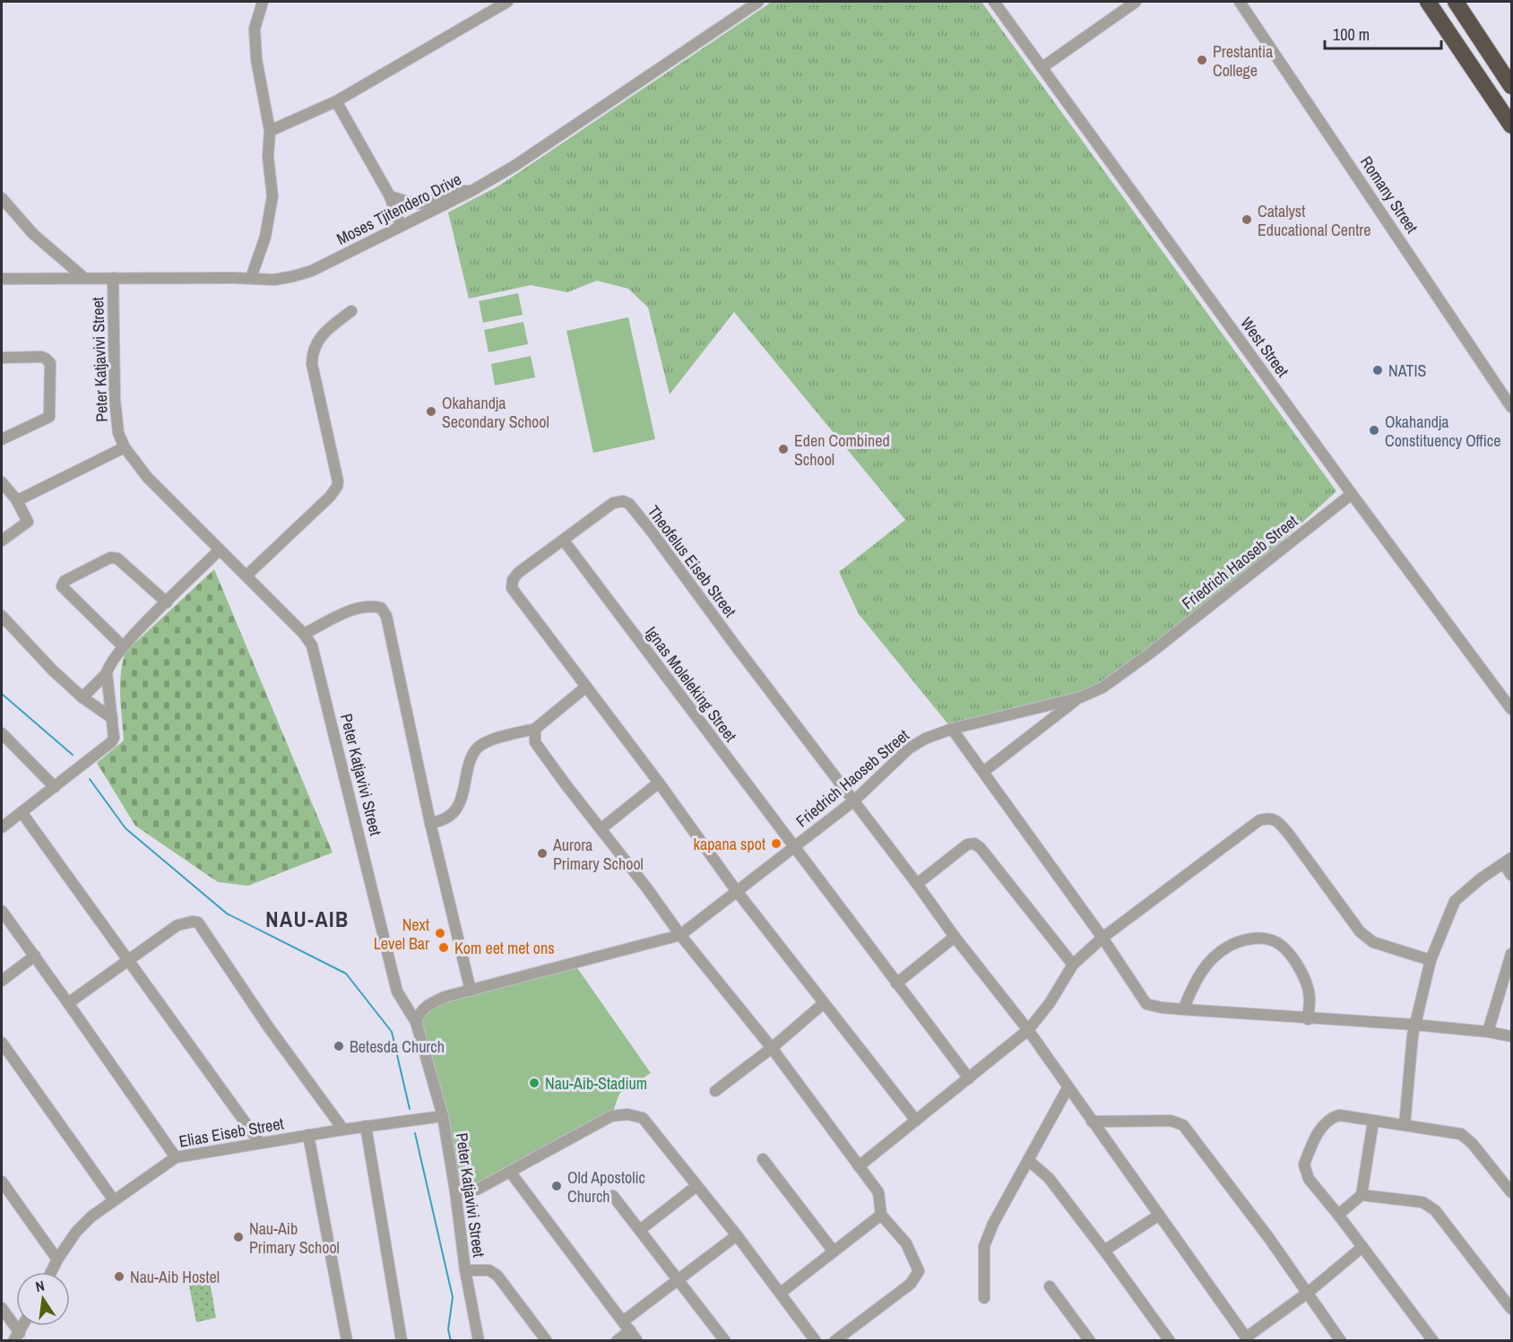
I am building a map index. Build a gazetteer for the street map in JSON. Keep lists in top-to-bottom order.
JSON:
{
  "streets": {
    "street": [
      "Romany Street",
      "Moses Tjitendero Drive",
      "West Street",
      "Peter Katjavivi Street",
      "Theofelus Eiseb Street",
      "Friedrich Haoseb Street",
      "Ignas Moleleking Street",
      "Elias Eiseb Street"
    ]
  },
  "crossings": [
    ["Moses Tjitendero Drive", "Peter Katjavivi Street"],
    ["West Street", "Friedrich Haoseb Street"],
    ["Peter Katjavivi Street", "Friedrich Haoseb Street"],
    ["Peter Katjavivi Street", "Elias Eiseb Street"],
    ["Theofelus Eiseb Street", "Friedrich Haoseb Street"],
    ["Theofelus Eiseb Street", "Ignas Moleleking Street"],
    ["Friedrich Haoseb Street", "Ignas Moleleking Street"]
  ],
  "districts": ["NAU-AIB"],
  "places": [
    "Prestantia College",
    "Catalyst Educational Centre",
    "NATIS",
    "Okahandja Secondary School",
    "Okahandja Constituency Office",
    "Eden Combined School",
    "kapana spot",
    "Aurora Primary School",
    "Next Level Bar",
    "Kom eet met ons",
    "Betesda Church",
    "Nau-Aib-Stadium",
    "Old Apostolic Church",
    "Nau-Aib Primary School",
    "Nau-Aib Hostel"
  ],
  "scale_bar": "100 m",
  "north": "top"
}
